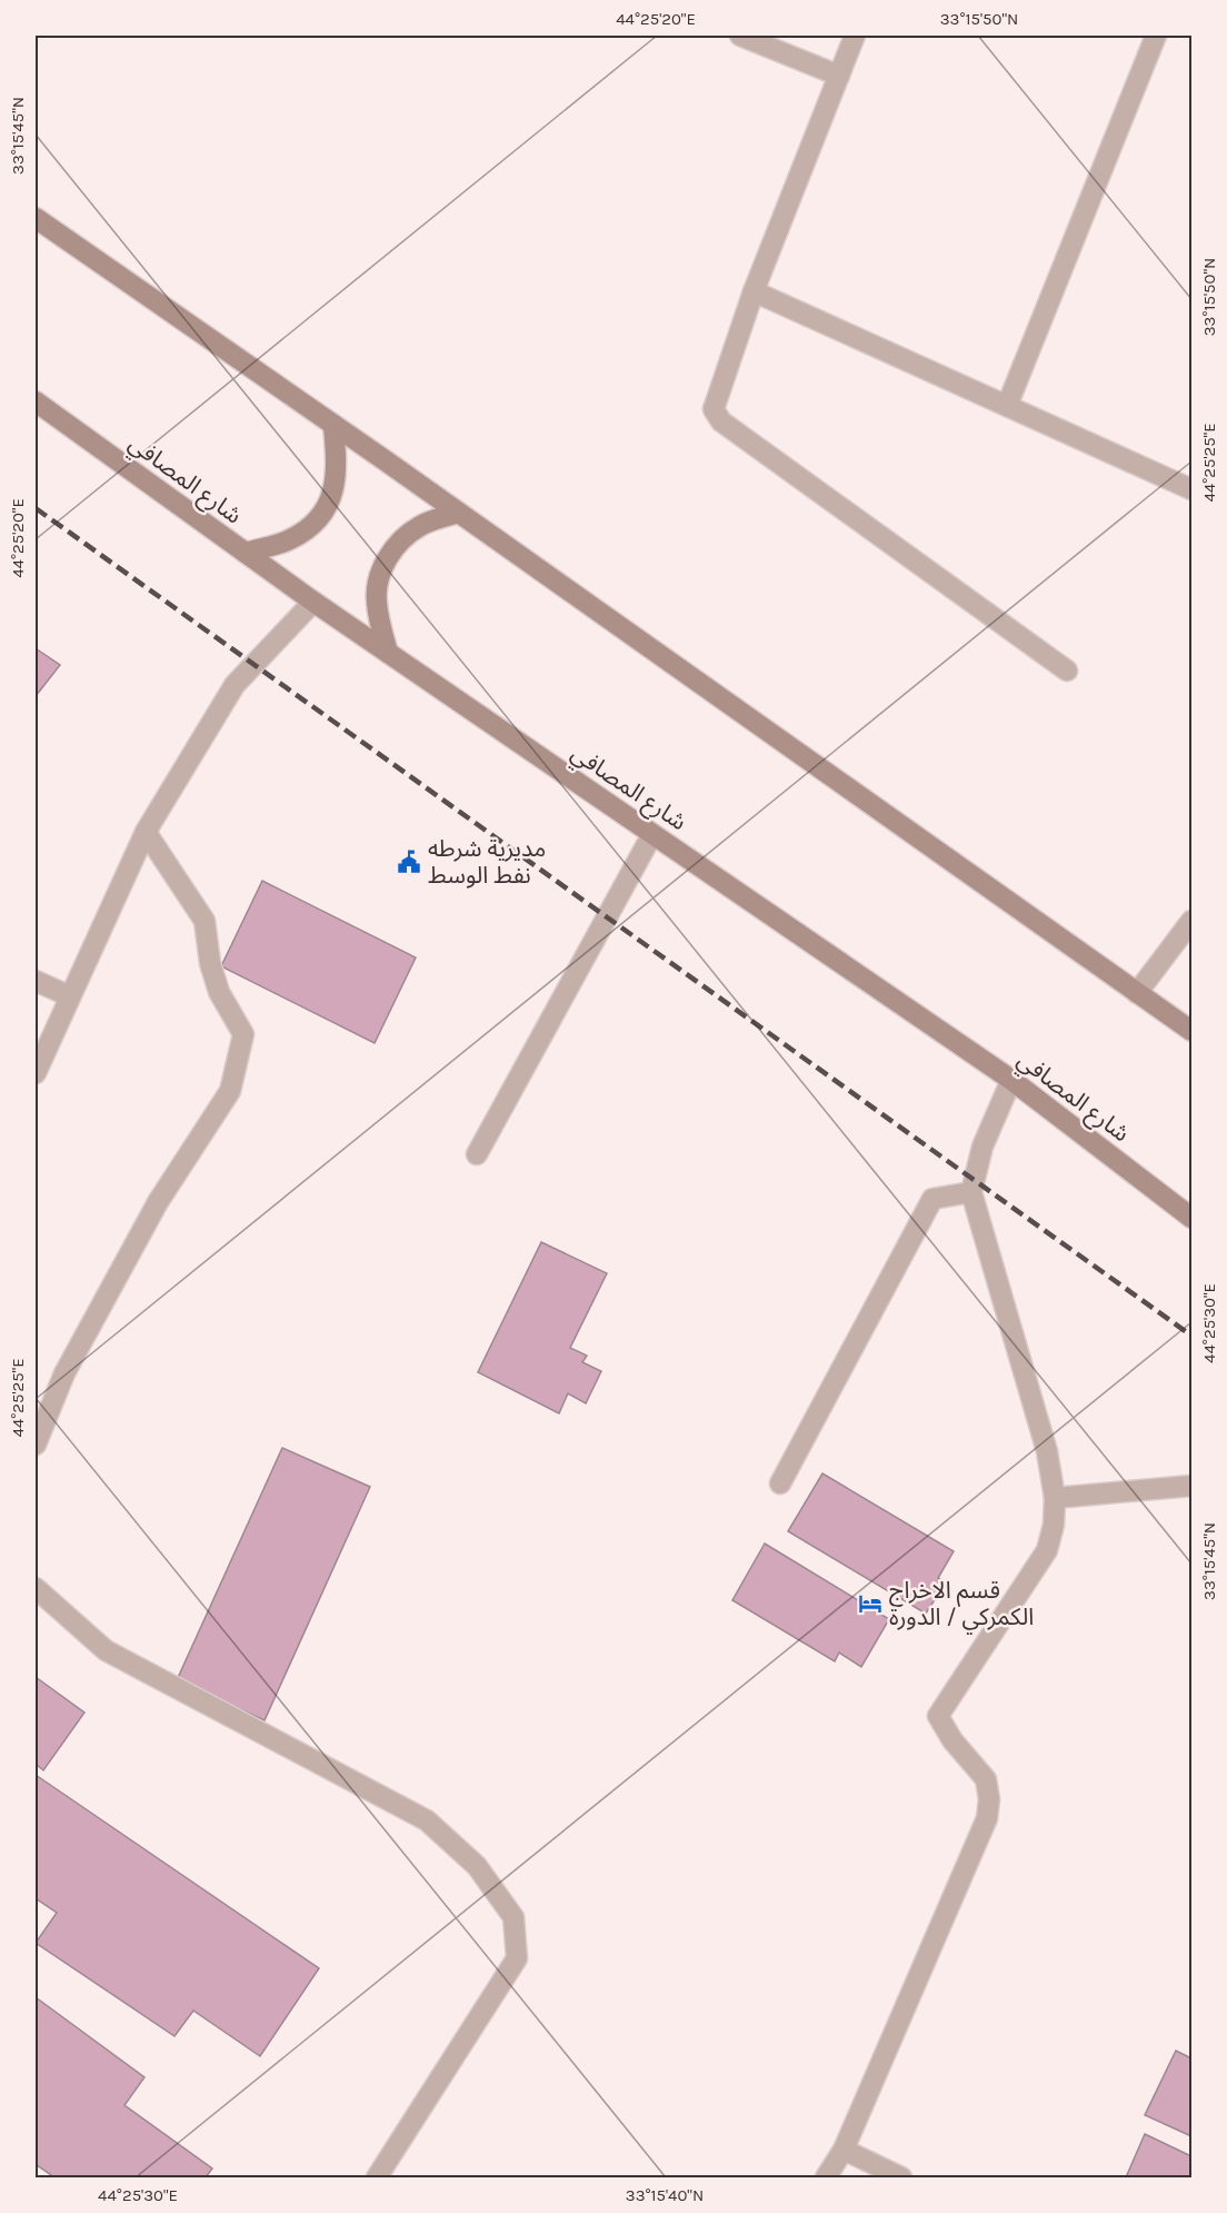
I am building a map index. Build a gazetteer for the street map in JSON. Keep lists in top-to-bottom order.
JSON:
{
  "streets": {
    "main road": ["شارع المصافي"]
  },
  "places": {
    "public building": ["مديرية شرطه نفط الوسط"],
    "hotel": ["قسم الاخراج الكمركي / الدورة"]
  },
  "coordinates": [
    "44°25'20\"E",
    "33°15'50\"N",
    "33°15'45\"N",
    "44°25'25\"E",
    "44°25'30\"E",
    "33°15'40\"N"
  ]
}
